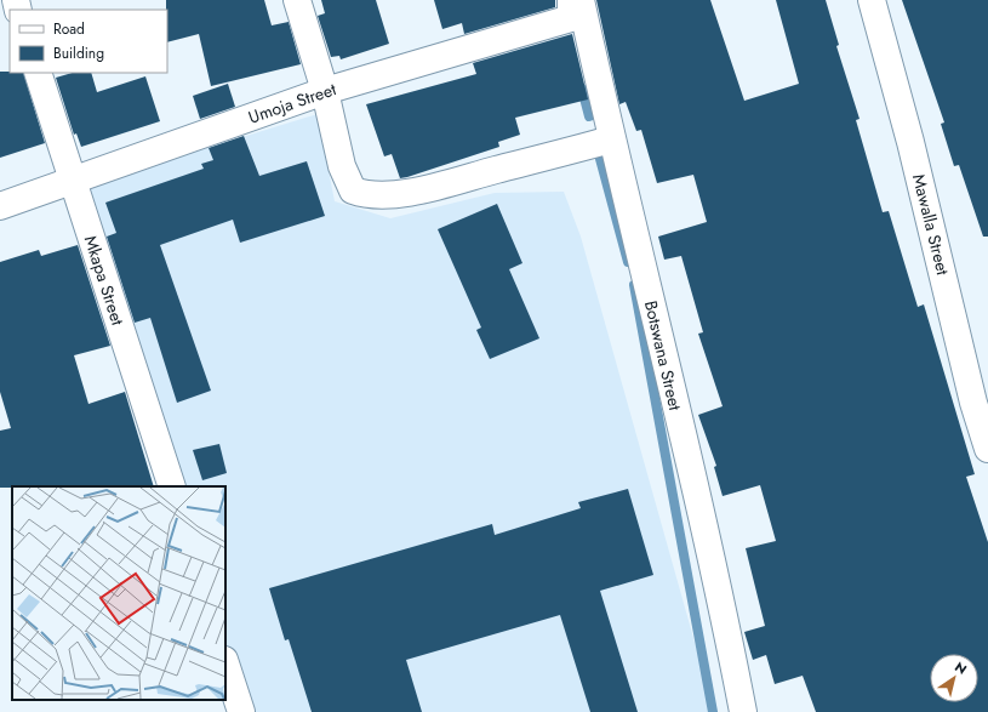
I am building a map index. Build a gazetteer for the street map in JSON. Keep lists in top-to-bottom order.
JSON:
{
  "streets": {
    "street": [
      "Umoja Street",
      "Mawalla Street",
      "Mkapa Street",
      "Botswana Street"
    ]
  },
  "crossings": [
    ["Umoja Street", "Mkapa Street"]
  ],
  "legend": ["Road", "Building"],
  "north": "top right"
}
